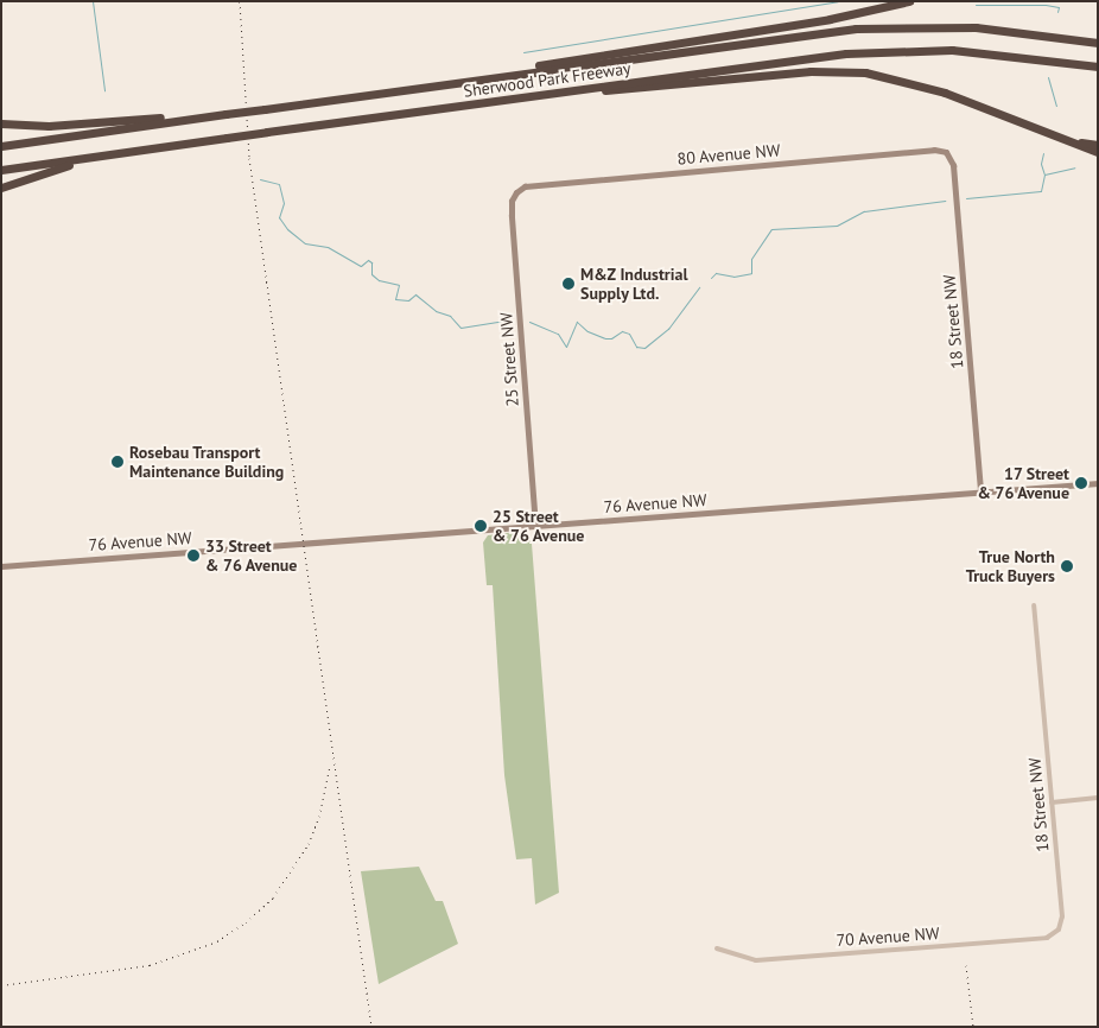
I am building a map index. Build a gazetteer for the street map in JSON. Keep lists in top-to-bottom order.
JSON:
{
  "streets": {
    "highway": ["Sherwood Park Freeway"],
    "street": [
      "80 Avenue NW",
      "18 Street NW",
      "25 Street NW",
      "76 Avenue NW",
      "70 Avenue NW"
    ]
  },
  "crossings": [
    ["80 Avenue NW", "18 Street NW"],
    ["80 Avenue NW", "25 Street NW"],
    ["18 Street NW", "76 Avenue NW"],
    ["18 Street NW", "70 Avenue NW"],
    ["25 Street NW", "76 Avenue NW"]
  ],
  "places": [
    "M&Z Industrial Supply Ltd.",
    "Rosebau Transport Maintenance Building",
    "17 Street & 76 Avenue",
    "25 Street & 76 Avenue",
    "33 Street & 76 Avenue",
    "True North Truck Buyers"
  ]
}
